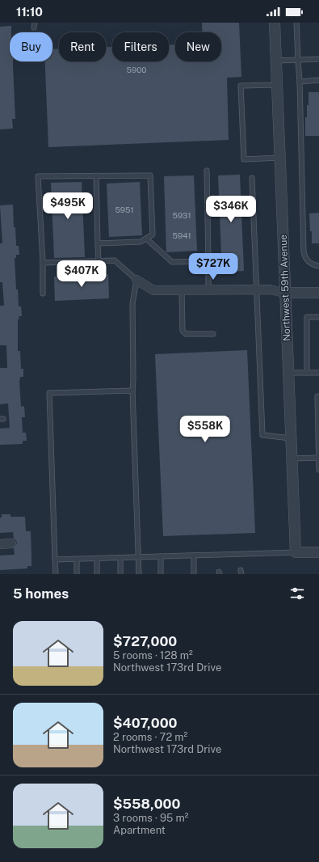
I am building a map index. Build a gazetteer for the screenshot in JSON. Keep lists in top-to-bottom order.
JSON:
{
  "streets": {
    "street": ["Northwest 59th Avenue"]
  },
  "house_numbers": [
    "5900",
    "5951",
    "5931",
    "5941"
  ],
  "page": {
    "status": "11:10",
    "chip": [
      "Buy",
      "Rent",
      "Filters",
      "New"
    ],
    "price": [
      "$495K",
      "$346K",
      "$727K",
      "$407K",
      "$558K"
    ],
    "heading": "5 homes",
    "list": [
      {
        "name": "$727,000",
        "note": "5 rooms · 128 m² · Northwest 173rd Drive"
      },
      {
        "name": "$407,000",
        "note": "2 rooms · 72 m² · Northwest 173rd Drive"
      },
      {
        "name": "$558,000",
        "note": "3 rooms · 95 m² · Apartment"
      }
    ]
  }
}
